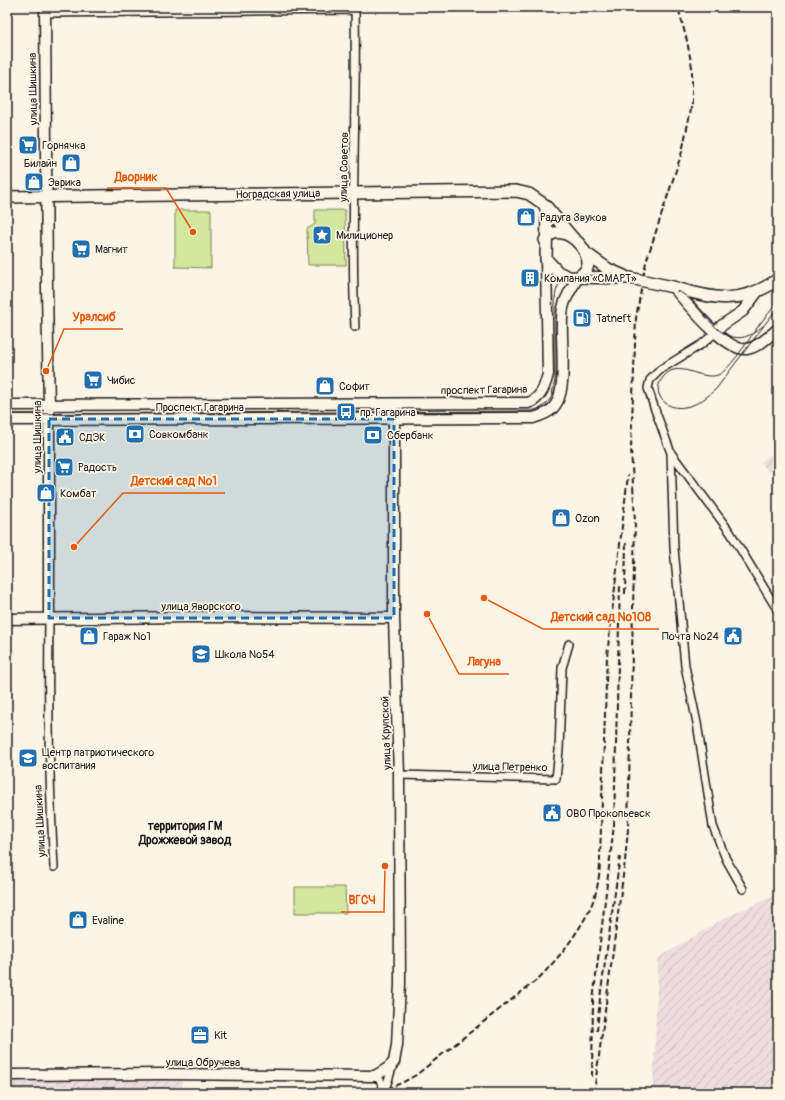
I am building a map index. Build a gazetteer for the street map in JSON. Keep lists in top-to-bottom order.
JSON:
{
  "streets": {
    "main road": [
      "улица Шишкина",
      "Ноградская улица",
      "проспект Гагарина",
      "Проспект Гагарина",
      "улица Яворского",
      "улица Крупской",
      "улица Обручева"
    ],
    "street": ["улица Советов", "улица Петренко"]
  },
  "crossings": [
    ["улица Шишкина", "Ноградская улица"],
    ["улица Шишкина", "Проспект Гагарина"],
    ["улица Шишкина", "улица Яворского"],
    ["улица Советов", "Ноградская улица"],
    ["Ноградская улица", "проспект Гагарина"],
    ["проспект Гагарина", "Проспект Гагарина"],
    ["проспект Гагарина", "улица Крупской"],
    ["Проспект Гагарина", "улица Крупской"],
    ["улица Яворского", "улица Крупской"],
    ["улица Крупской", "улица Петренко"]
  ],
  "districts": ["территория ГМ Дрожжевой завод"],
  "places": {
    "supermarket": [
      "Горнячка",
      "Магнит",
      "Чибис",
      "Радость"
    ],
    "shop": [
      "Билайн",
      "Эврика",
      "Радуга Звуков",
      "Софит",
      "Комбат",
      "Ozon",
      "Гараж №1",
      "Evaline"
    ],
    "other": [
      "Дворник",
      "Уралсиб",
      "Детский сад №1",
      "Детский сад №108",
      "Лагуна",
      "ВГСЧ"
    ],
    "place": ["Милиционер"],
    "building": ["Компания «СМАРТ»"],
    "fuel station": ["Tatneft"],
    "bus stop": ["пр. Гагарина"],
    "bank": ["Совкомбанк", "Сбербанк"],
    "public building": ["СДЭК", "Почта №24", "ОВО Прокопьевск"],
    "school or university": ["Школа №54", "Центр патриотического воспитания"],
    "office": ["Kit"]
  }
}
